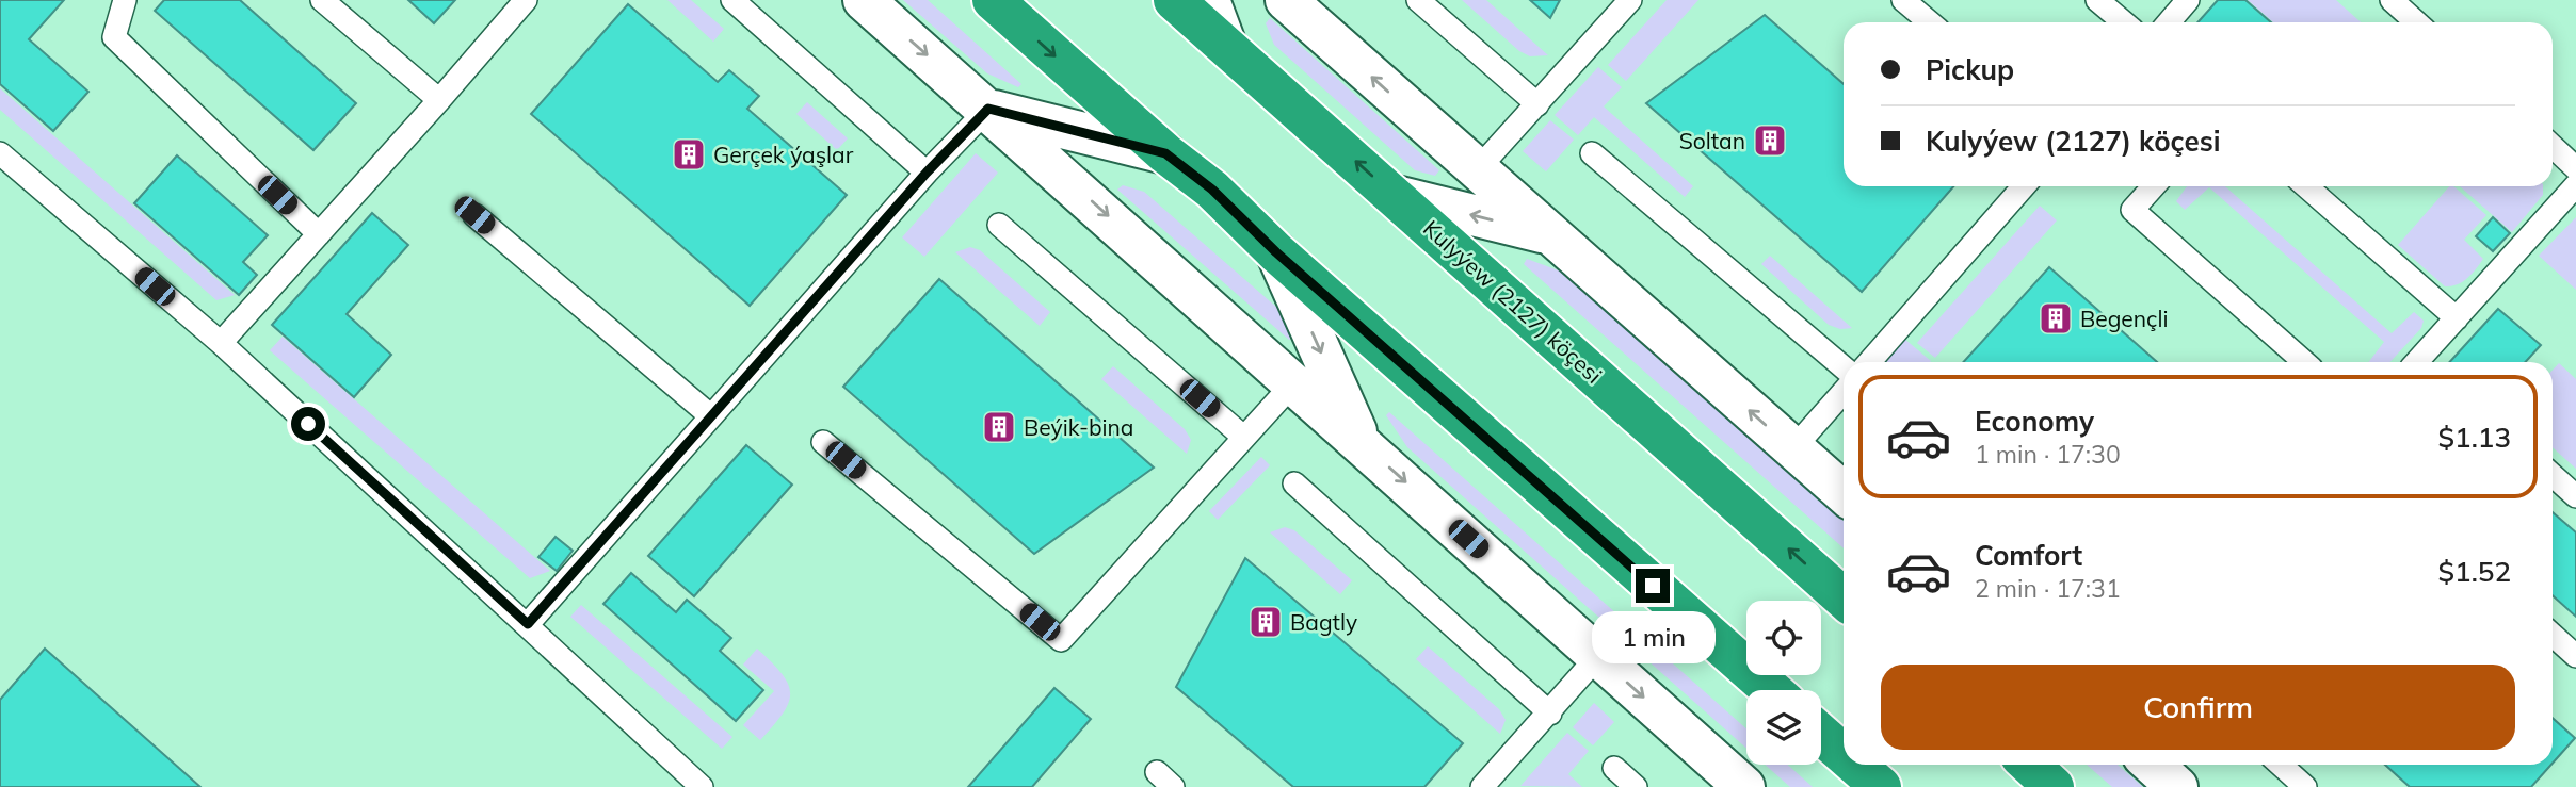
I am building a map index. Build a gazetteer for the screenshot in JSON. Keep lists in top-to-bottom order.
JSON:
{
  "streets": {
    "highway": ["Kulyýew (2127) köçesi"]
  },
  "places": {
    "building": [
      "Soltan",
      "Gerçek ýaşlar",
      "Begençli",
      "Beýik-bina",
      "Bagtly"
    ]
  },
  "page": {
    "banner": ["Pickup", "Kulyýew (2127) köçesi"],
    "list": [
      {
        "name": "Economy",
        "note": "1 min · 17:30",
        "value": "$1.13"
      },
      {
        "name": "Comfort",
        "note": "2 min · 17:31",
        "value": "$1.52"
      }
    ],
    "bubble": "1 min",
    "buttons": "Confirm"
  }
}
